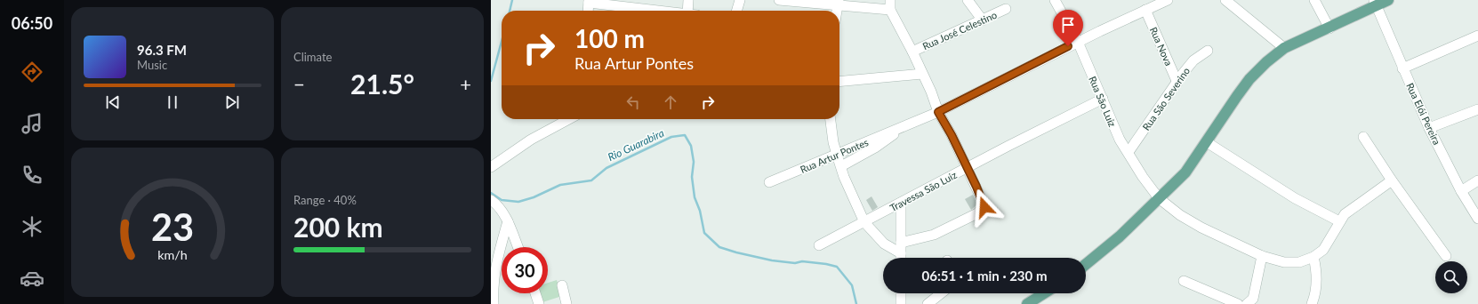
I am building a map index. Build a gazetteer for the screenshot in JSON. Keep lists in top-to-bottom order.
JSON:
{
  "streets": {
    "street": [
      "Rua José Celestino",
      "Rua Nova",
      "Rua São Severino",
      "Rua São Luiz",
      "Rua Elói Pereira",
      "Rua Artur Pontes",
      "Travessa São Luiz"
    ]
  },
  "crossings": [
    ["Rua Nova", "Rua São Severino"],
    ["Rua Nova", "Rua Artur Pontes"],
    ["Rua São Severino", "Rua São Luiz"],
    ["Rua São Luiz", "Rua Artur Pontes"],
    ["Rua São Luiz", "Travessa São Luiz"]
  ],
  "water": ["Rio Guarabira"],
  "page": {
    "tabs": "06:50",
    "tile": [
      "Climate",
      ["Range · 40%", "200 km"]
    ],
    "turn": ["100 m", "Rua Artur Pontes"],
    "song": ["96.3 FM", "Music"],
    "heat": ["−", "21.5°", "+"],
    "limit": "30",
    "trip": "06:51 · 1 min · 230 m",
    "gauge": ["23", "km/h"]
  }
}
